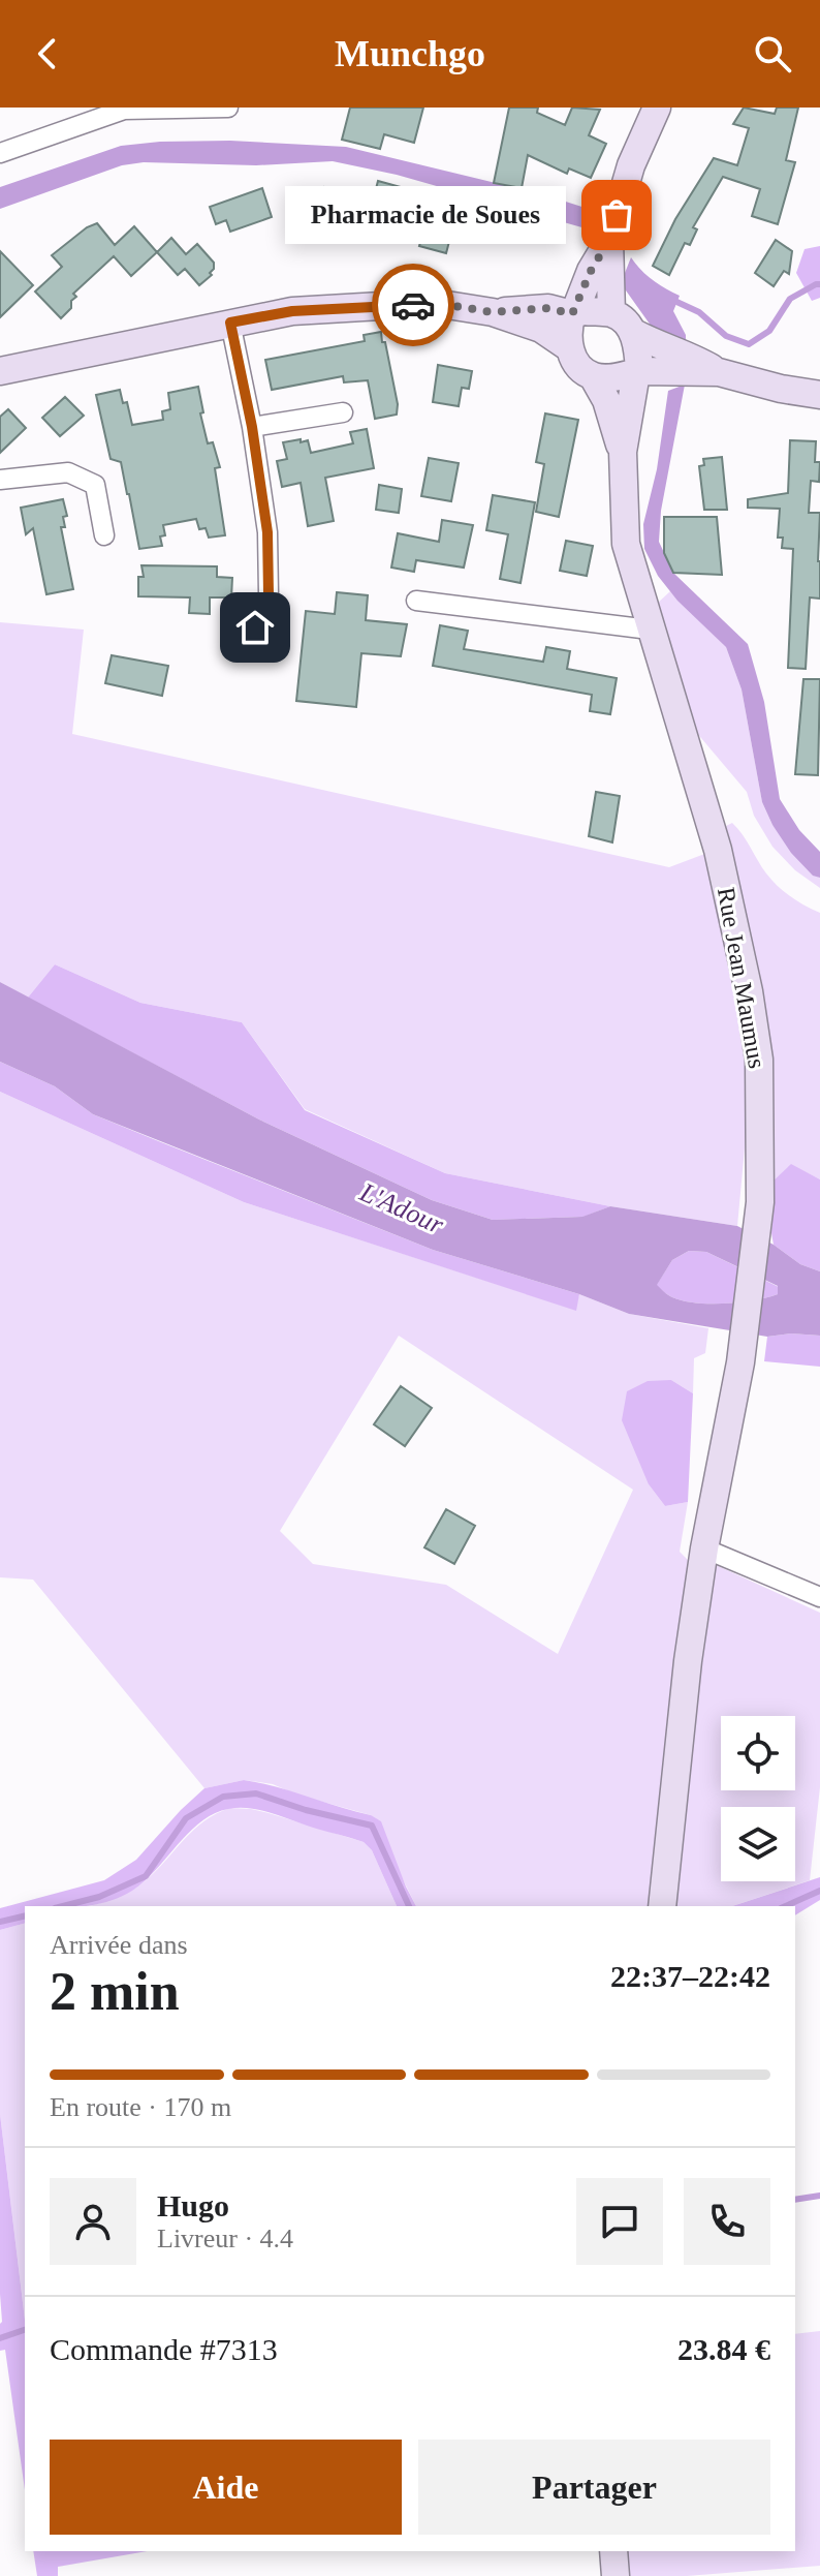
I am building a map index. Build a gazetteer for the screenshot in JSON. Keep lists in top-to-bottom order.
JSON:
{
  "streets": {
    "main road": ["Rue Jean Maumus"]
  },
  "water": ["L'Adour"],
  "places": ["Pharmacie de Soues"],
  "page": {
    "header": "Munchgo",
    "bubble": "Pharmacie de Soues",
    "heading": ["2 min", "Arrivée dans", "22:37–22:42"],
    "panel": [
      "Hugo",
      "Livreur · 4.4",
      "Commande #7313",
      "23.84 €"
    ],
    "bar": "En route · 170 m",
    "buttons": ["Aide", "Partager"]
  }
}
